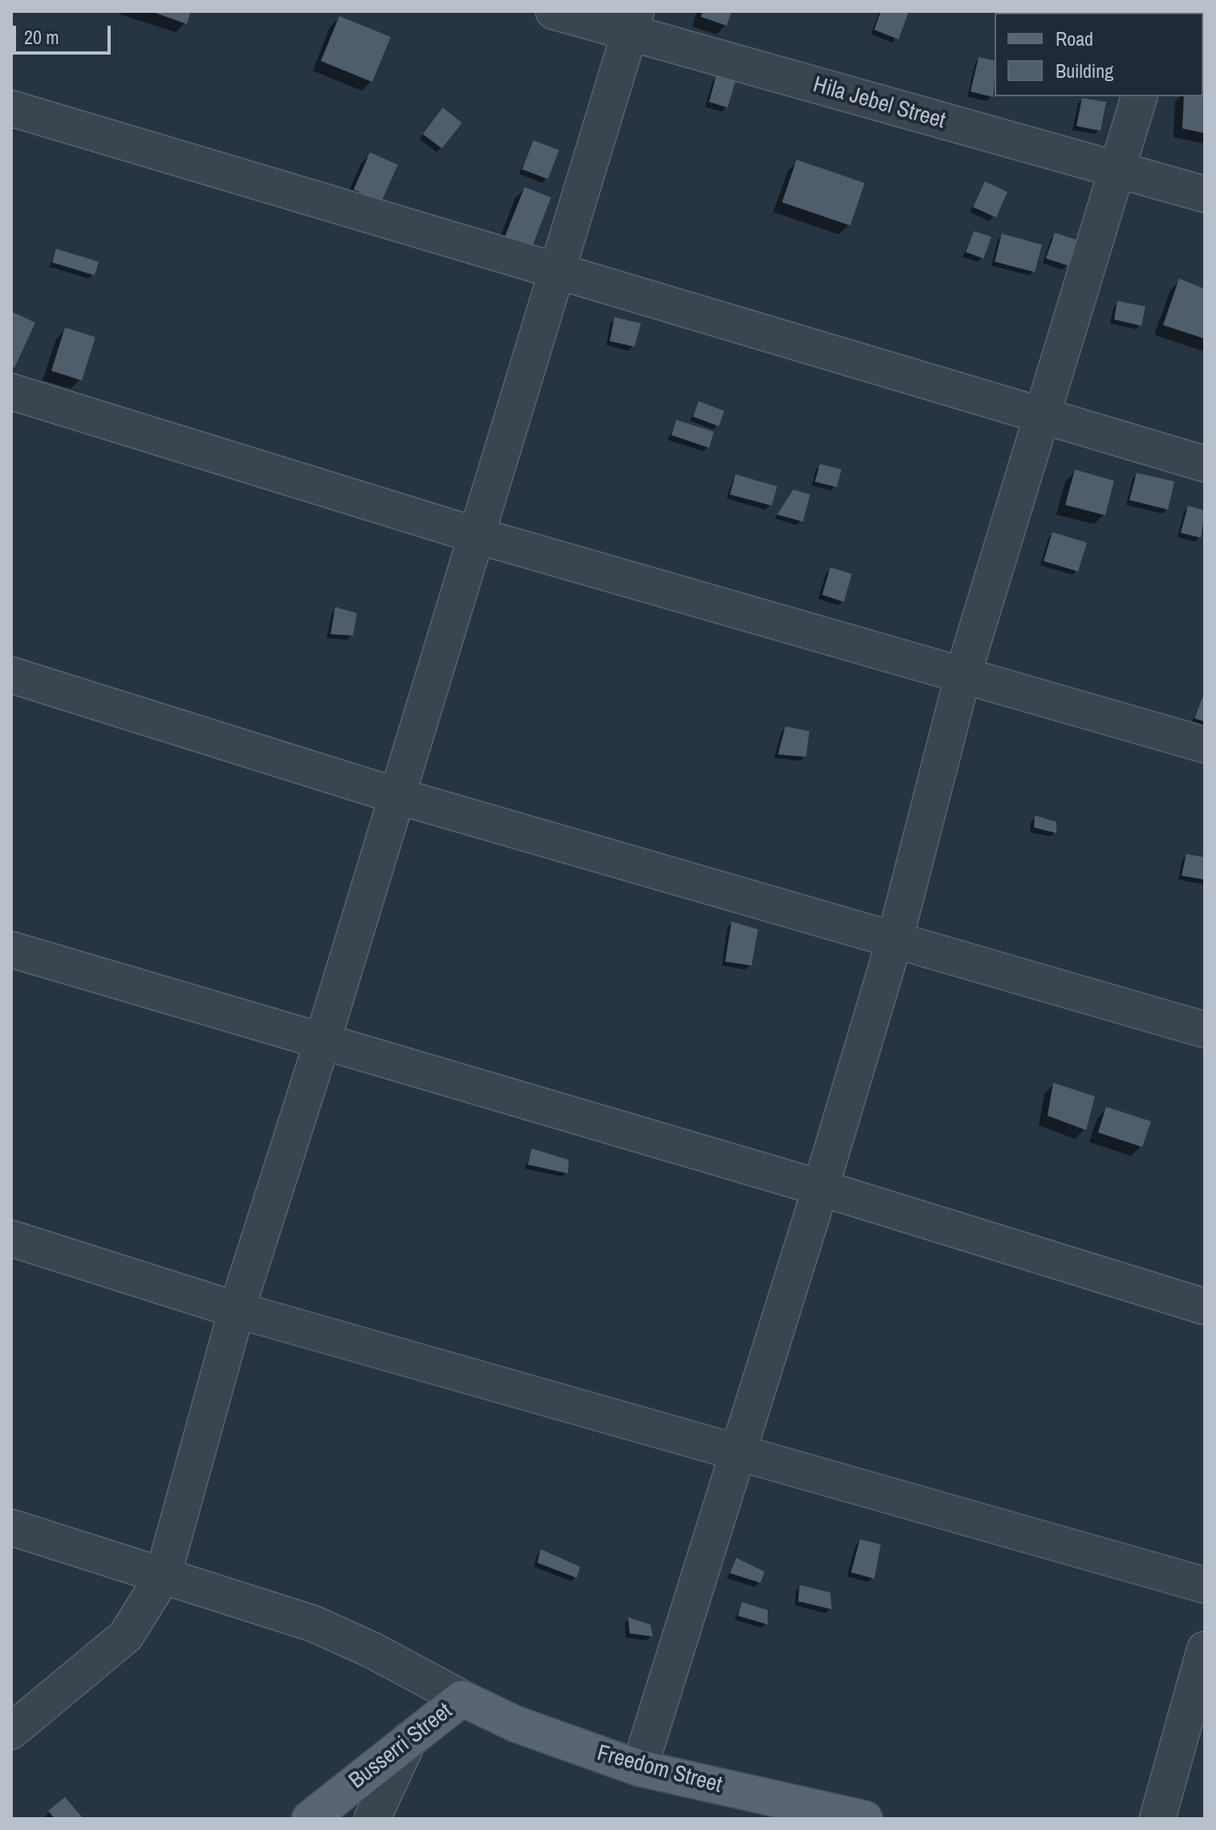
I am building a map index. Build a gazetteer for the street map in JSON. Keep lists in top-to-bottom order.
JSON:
{
  "streets": {
    "main road": ["Busserri Street", "Freedom Street"],
    "street": ["Hila Jebel Street"]
  },
  "crossings": [
    ["Busserri Street", "Freedom Street"]
  ],
  "legend": ["Road", "Building"],
  "scale_bar": "20 m"
}
